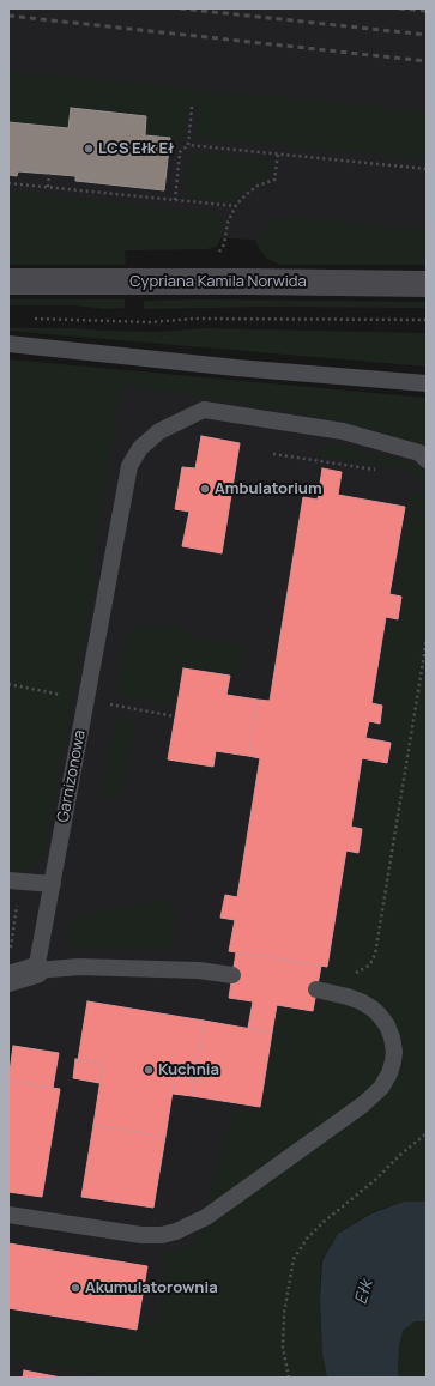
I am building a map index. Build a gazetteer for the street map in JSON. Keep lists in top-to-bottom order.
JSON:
{
  "streets": {
    "street": ["Cypriana Kamila Norwida"],
    "lane": ["Garnizonowa"]
  },
  "water": ["Ełk"],
  "places": [
    "LCS Ełk Eł",
    "Ambulatorium",
    "Kuchnia",
    "Akumulatorownia"
  ]
}
